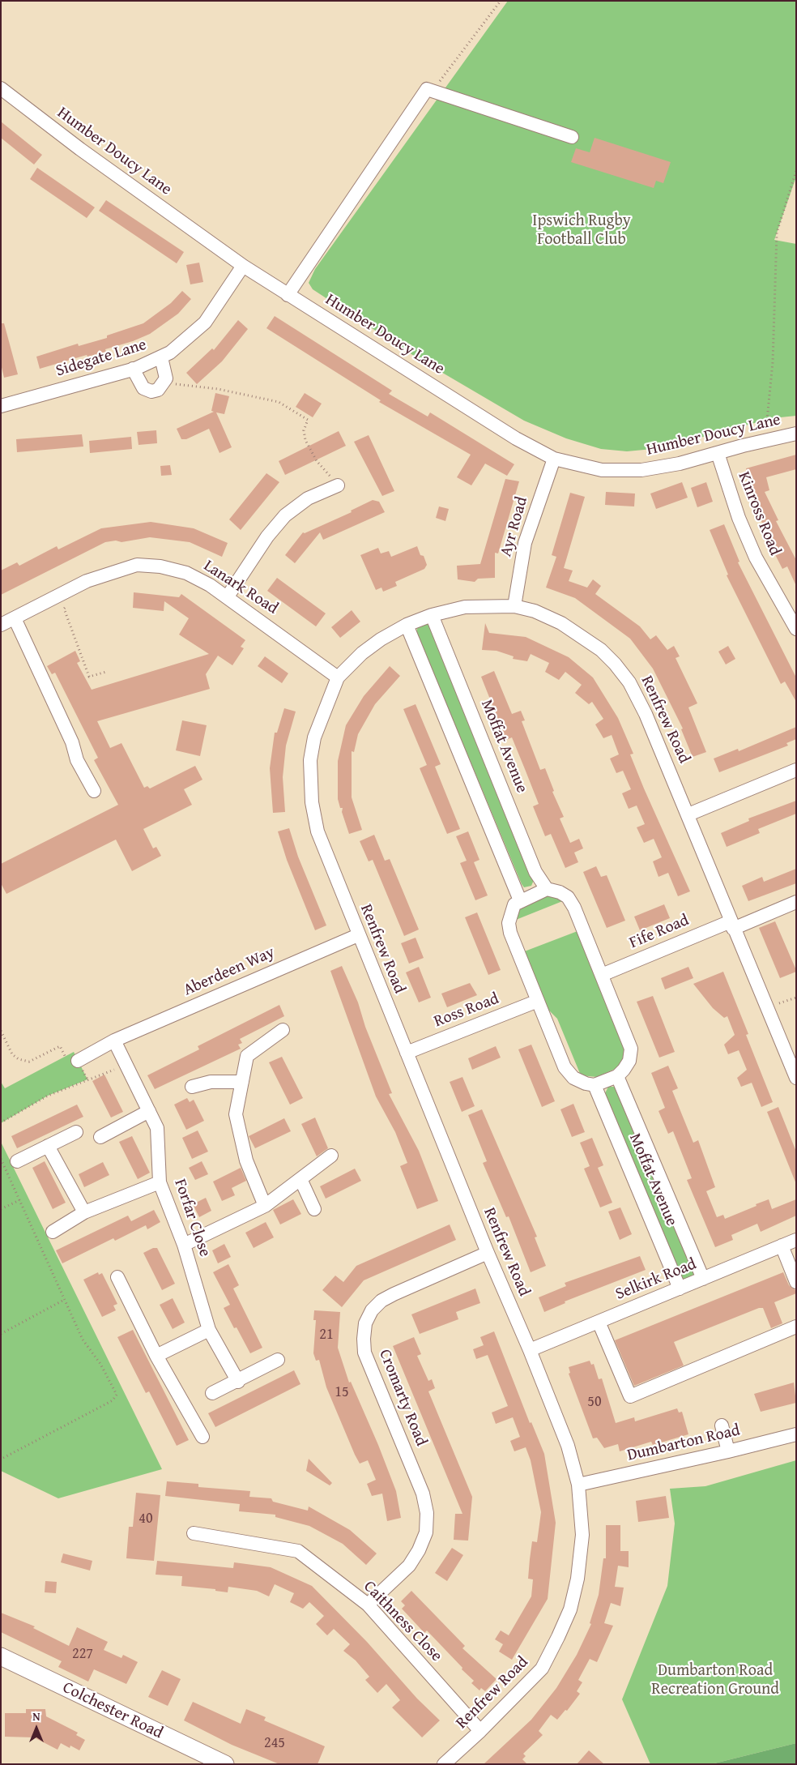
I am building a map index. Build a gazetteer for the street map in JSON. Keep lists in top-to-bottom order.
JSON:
{
  "streets": {
    "main road": ["Colchester Road"],
    "street": [
      "Humber Doucy Lane",
      "Sidegate Lane",
      "Kinross Road",
      "Ayr Road",
      "Lanark Road",
      "Renfrew Road",
      "Moffat Avenue",
      "Fife Road",
      "Aberdeen Way",
      "Ross Road",
      "Forfar Close",
      "Selkirk Road",
      "Cromarty Road",
      "Dumbarton Road",
      "Caithness Close"
    ]
  },
  "crossings": [
    ["Humber Doucy Lane", "Sidegate Lane"],
    ["Humber Doucy Lane", "Kinross Road"],
    ["Humber Doucy Lane", "Ayr Road"],
    ["Ayr Road", "Renfrew Road"],
    ["Lanark Road", "Renfrew Road"],
    ["Renfrew Road", "Moffat Avenue"],
    ["Renfrew Road", "Fife Road"],
    ["Renfrew Road", "Aberdeen Way"],
    ["Renfrew Road", "Ross Road"],
    ["Renfrew Road", "Selkirk Road"],
    ["Renfrew Road", "Cromarty Road"],
    ["Renfrew Road", "Dumbarton Road"],
    ["Renfrew Road", "Caithness Close"],
    ["Moffat Avenue", "Selkirk Road"],
    ["Aberdeen Way", "Forfar Close"],
    ["Cromarty Road", "Caithness Close"]
  ],
  "parks": ["Ipswich Rugby Football Club", "Dumbarton Road Recreation Ground"],
  "house_numbers": [
    "21",
    "15",
    "50",
    "40",
    "227",
    "245"
  ],
  "north": "top"
}
